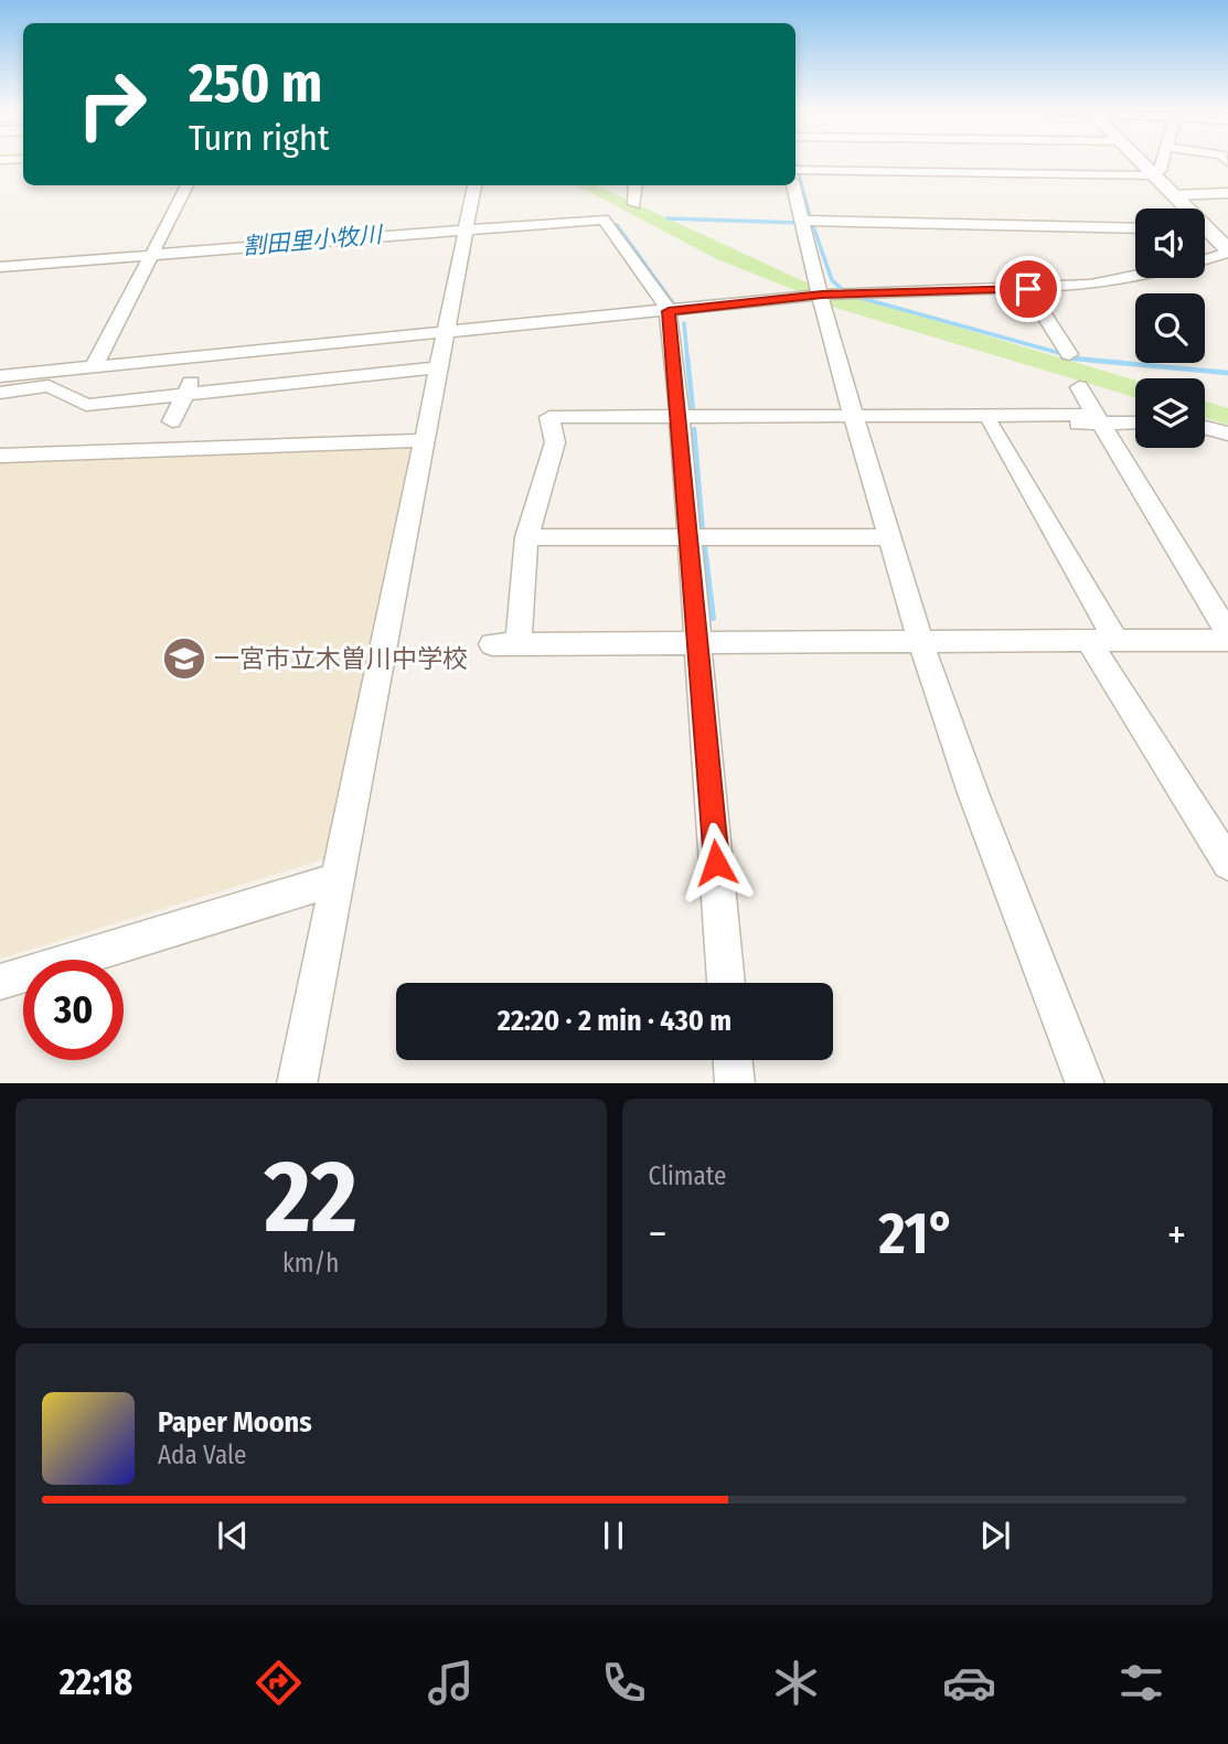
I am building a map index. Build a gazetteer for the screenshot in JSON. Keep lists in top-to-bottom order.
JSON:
{
  "water": ["割田里小牧川"],
  "places": {
    "school or university": ["一宮市立木曽川中学校"]
  },
  "page": {
    "turn": ["250 m", "Turn right"],
    "limit": "30",
    "trip": "22:20 · 2 min · 430 m",
    "tile": [
      ["22", "km/h"],
      "Climate"
    ],
    "heat": ["−", "21°", "+"],
    "song": ["Paper Moons", "Ada Vale"],
    "tabs": "22:18"
  }
}
